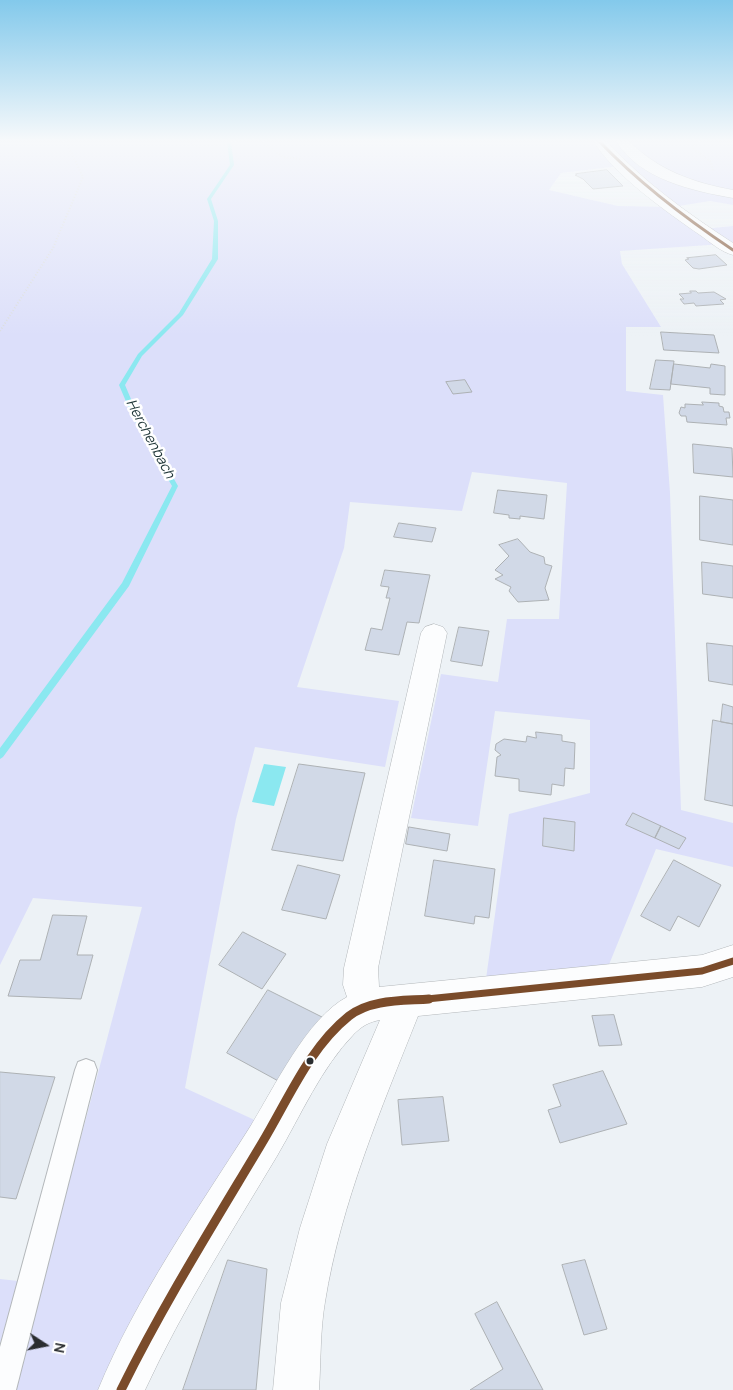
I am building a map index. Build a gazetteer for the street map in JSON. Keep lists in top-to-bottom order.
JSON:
{
  "water": ["Herchenbach"],
  "north": "right"
}
